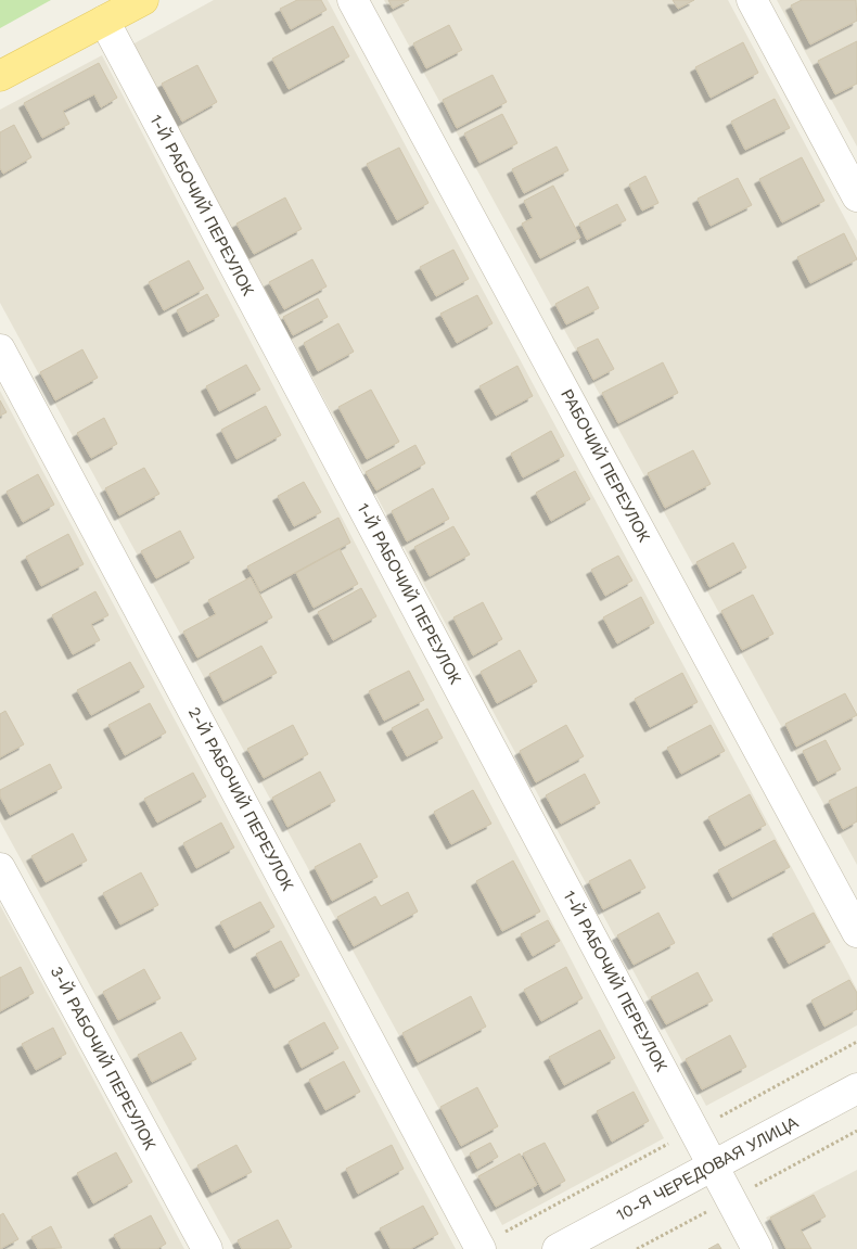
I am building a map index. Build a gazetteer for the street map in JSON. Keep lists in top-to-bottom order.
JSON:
{
  "streets": {
    "street": [
      "1-Й РАБОЧИЙ ПЕРЕУЛОК",
      "РАБОЧИЙ ПЕРЕУЛОК",
      "2-Й РАБОЧИЙ ПЕРЕУЛОК",
      "3-Й РАБОЧИЙ ПЕРЕУЛОК",
      "10-Я ЧЕРЕДОВАЯ УЛИЦА"
    ]
  },
  "crossings": [
    ["1-Й РАБОЧИЙ ПЕРЕУЛОК", "10-Я ЧЕРЕДОВАЯ УЛИЦА"]
  ]
}
